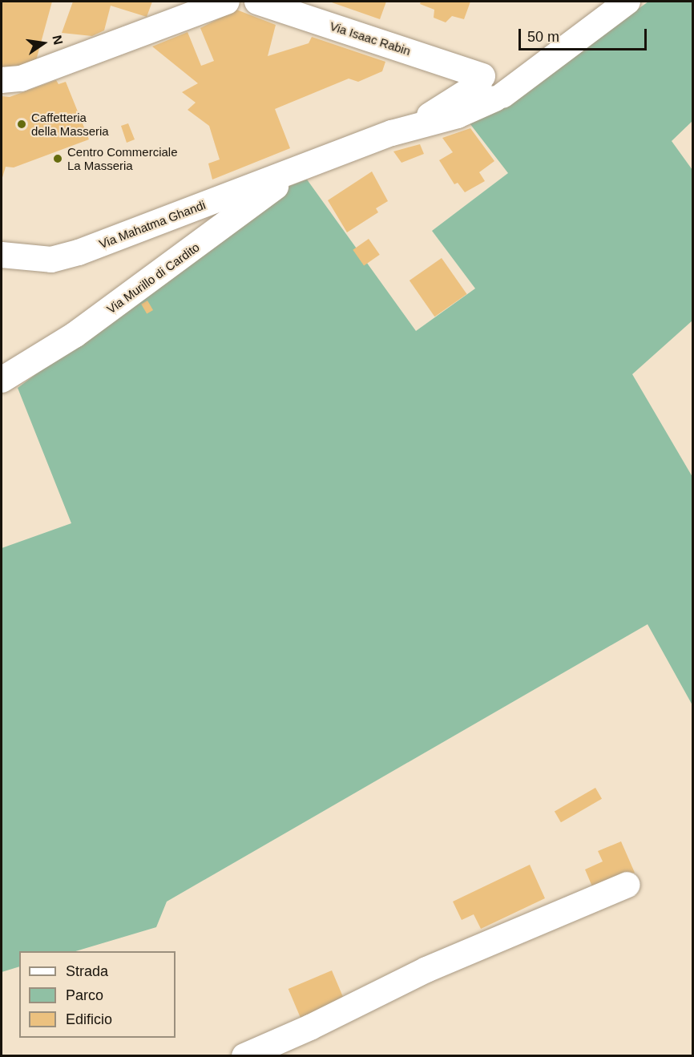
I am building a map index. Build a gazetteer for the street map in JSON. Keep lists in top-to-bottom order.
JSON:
{
  "streets": {
    "street": ["Via Isaac Rabin", "Via Mahatma Ghandi", "Via Murillo di Cardito"]
  },
  "crossings": [
    ["Via Isaac Rabin", "Via Mahatma Ghandi"],
    ["Via Mahatma Ghandi", "Via Murillo di Cardito"]
  ],
  "places": ["Caffetteria della Masseria", "Centro Commerciale La Masseria"],
  "legend": ["Strada", "Parco", "Edificio"],
  "scale_bar": "50 m",
  "north": "right"
}
